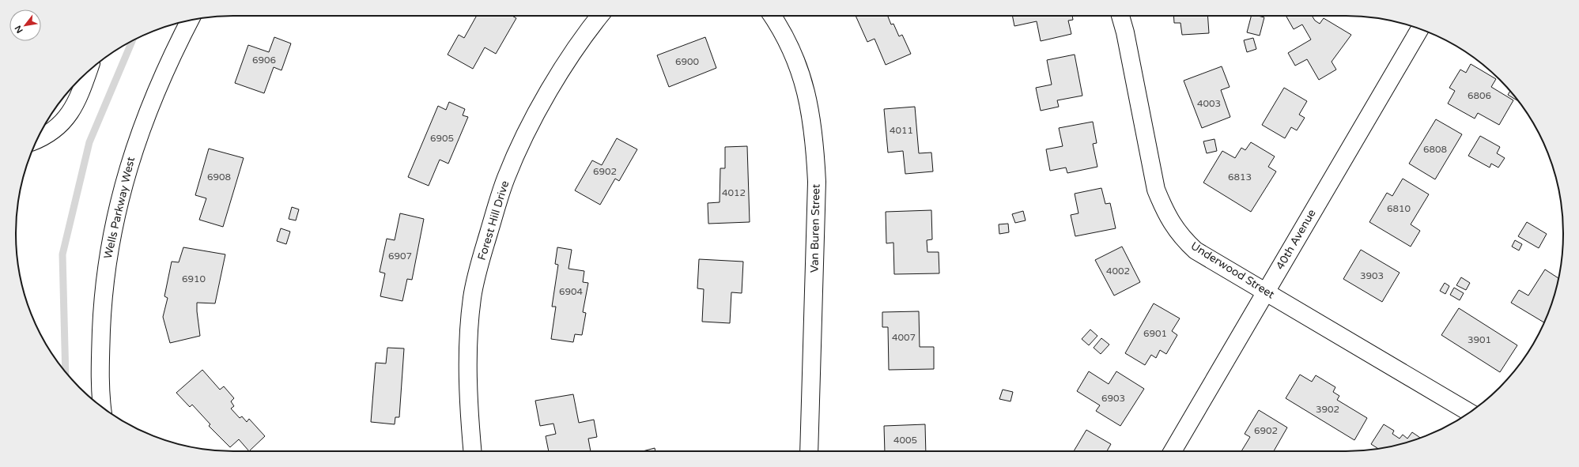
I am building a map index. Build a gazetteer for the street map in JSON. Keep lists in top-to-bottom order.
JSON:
{
  "streets": {
    "street": [
      "Wells Parkway West",
      "Forest Hill Drive",
      "Van Buren Street",
      "40th Avenue",
      "Underwood Street"
    ]
  },
  "crossings": [
    ["40th Avenue", "Underwood Street"]
  ],
  "house_numbers": [
    "6906",
    "6900",
    "6806",
    "4003",
    "4011",
    "6905",
    "6808",
    "6902",
    "6908",
    "6813",
    "4012",
    "6810",
    "6907",
    "4002",
    "3903",
    "6910",
    "6904",
    "6901",
    "4007",
    "3901",
    "6903",
    "3902",
    "6902",
    "4005"
  ],
  "north": "bottom left"
}
